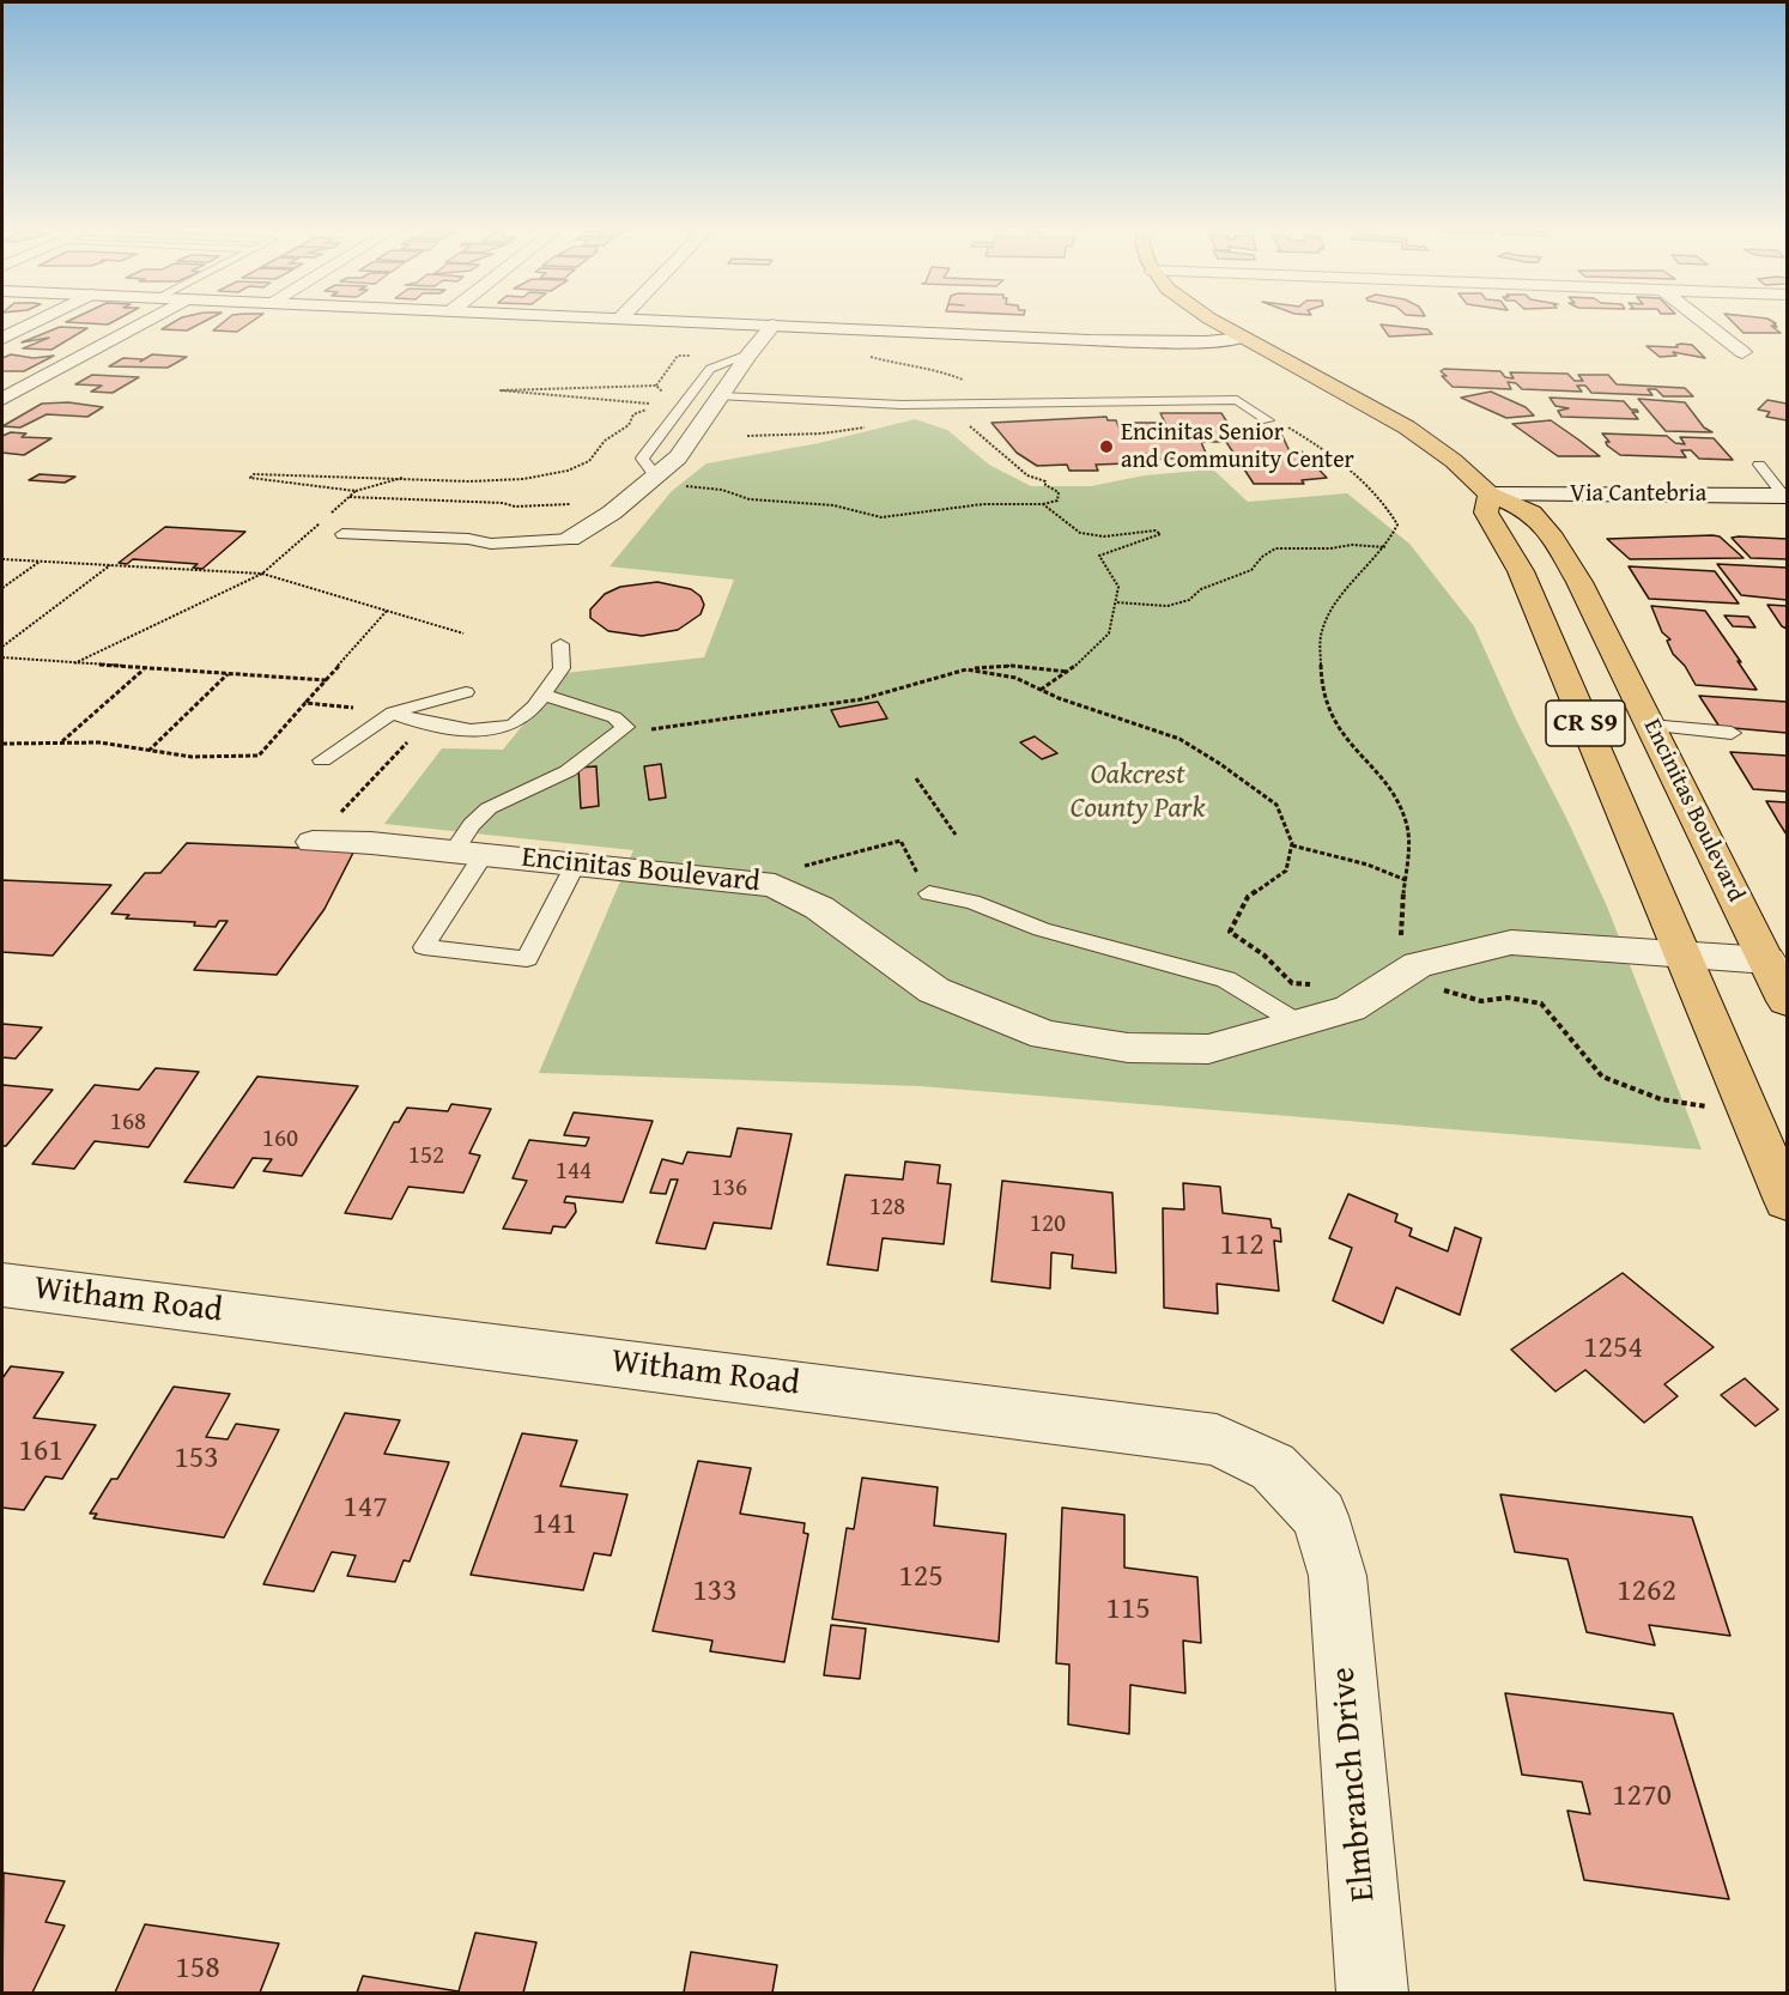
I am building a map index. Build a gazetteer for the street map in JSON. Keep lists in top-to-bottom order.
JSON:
{
  "streets": {
    "main road": ["CR S9", "Encinitas Boulevard"],
    "street": ["Via Cantebria", "Witham Road", "Elmbranch Drive"]
  },
  "crossings": [
    ["Via Cantebria", "CR S9"],
    ["Via Cantebria", "Encinitas Boulevard"],
    ["CR S9", "Encinitas Boulevard"],
    ["Witham Road", "Elmbranch Drive"]
  ],
  "parks": ["Oakcrest County Park"],
  "places": ["Encinitas Senior and Community Center"],
  "house_numbers": [
    "168",
    "160",
    "152",
    "144",
    "136",
    "128",
    "120",
    "112",
    "1254",
    "161",
    "153",
    "147",
    "141",
    "125",
    "133",
    "1262",
    "115",
    "1270",
    "158"
  ]
}
